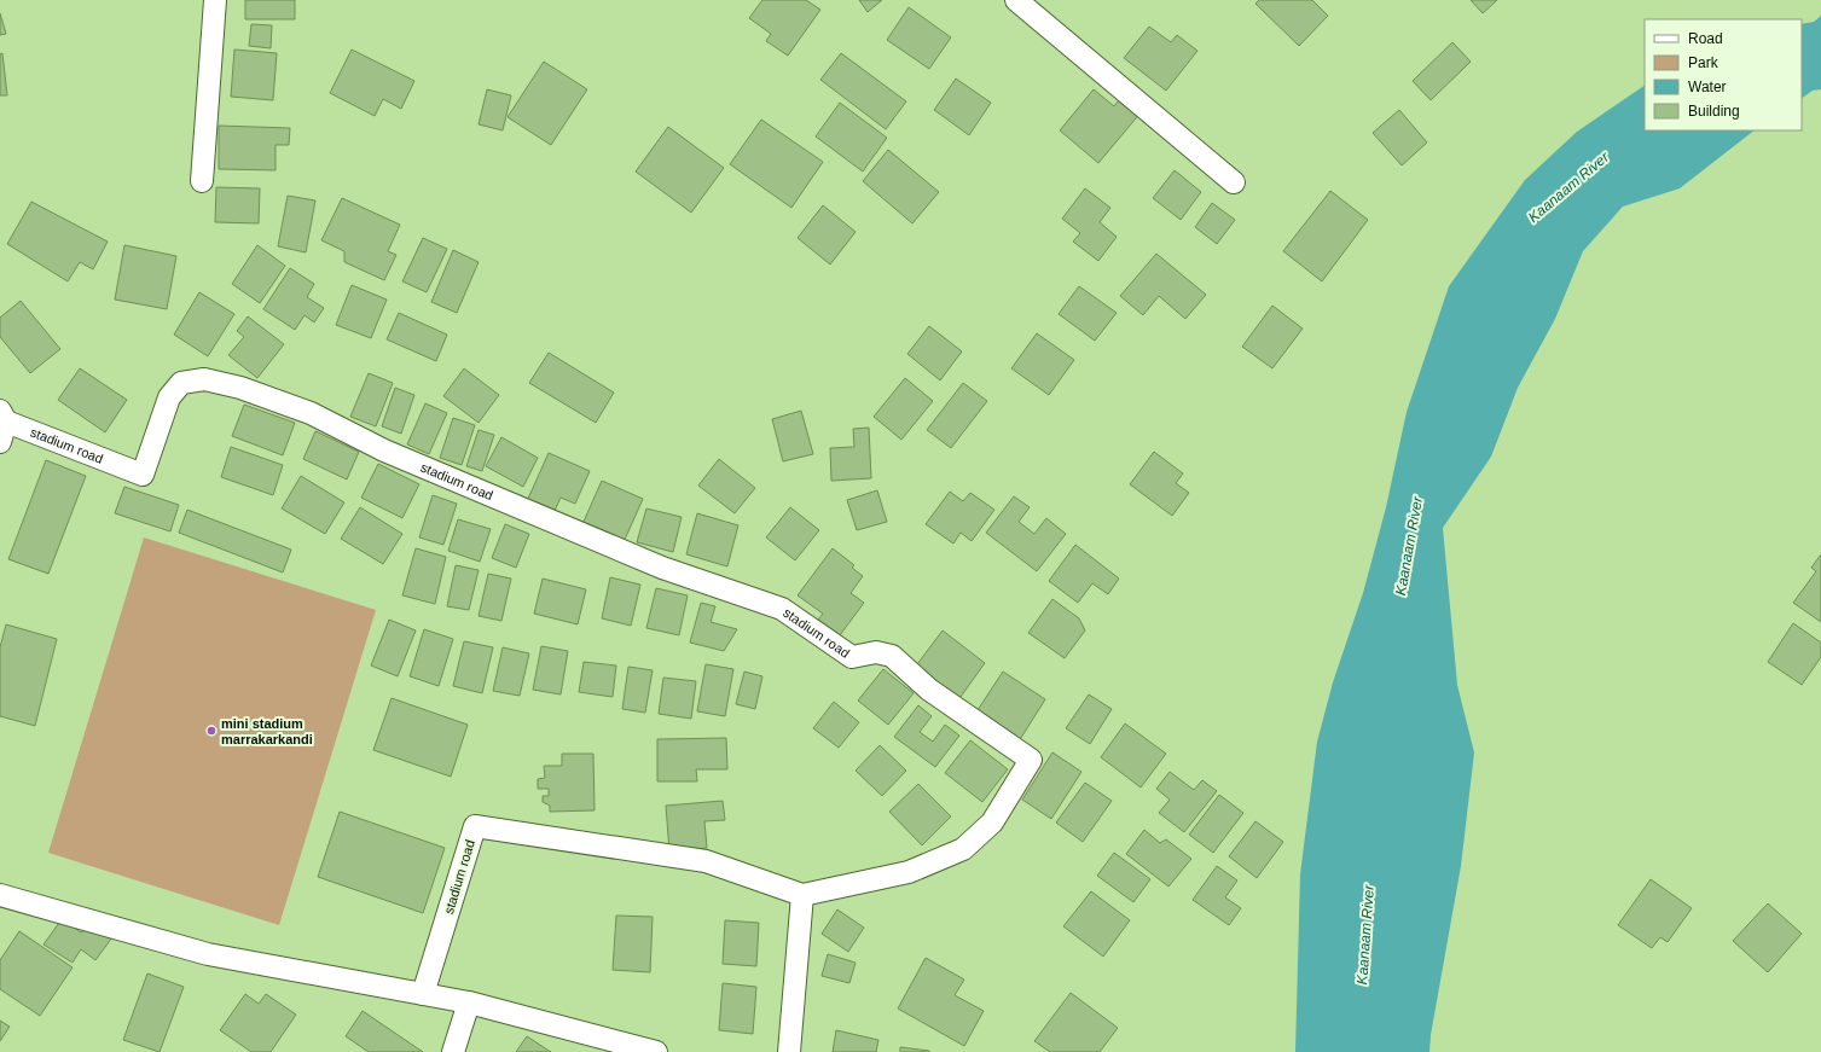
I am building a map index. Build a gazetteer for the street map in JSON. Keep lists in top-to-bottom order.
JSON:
{
  "streets": {
    "street": ["stadium road"]
  },
  "water": ["Kaanaam River"],
  "places": ["mini stadium marrakarkandi"],
  "legend": [
    "Road",
    "Park",
    "Water",
    "Building"
  ]
}
